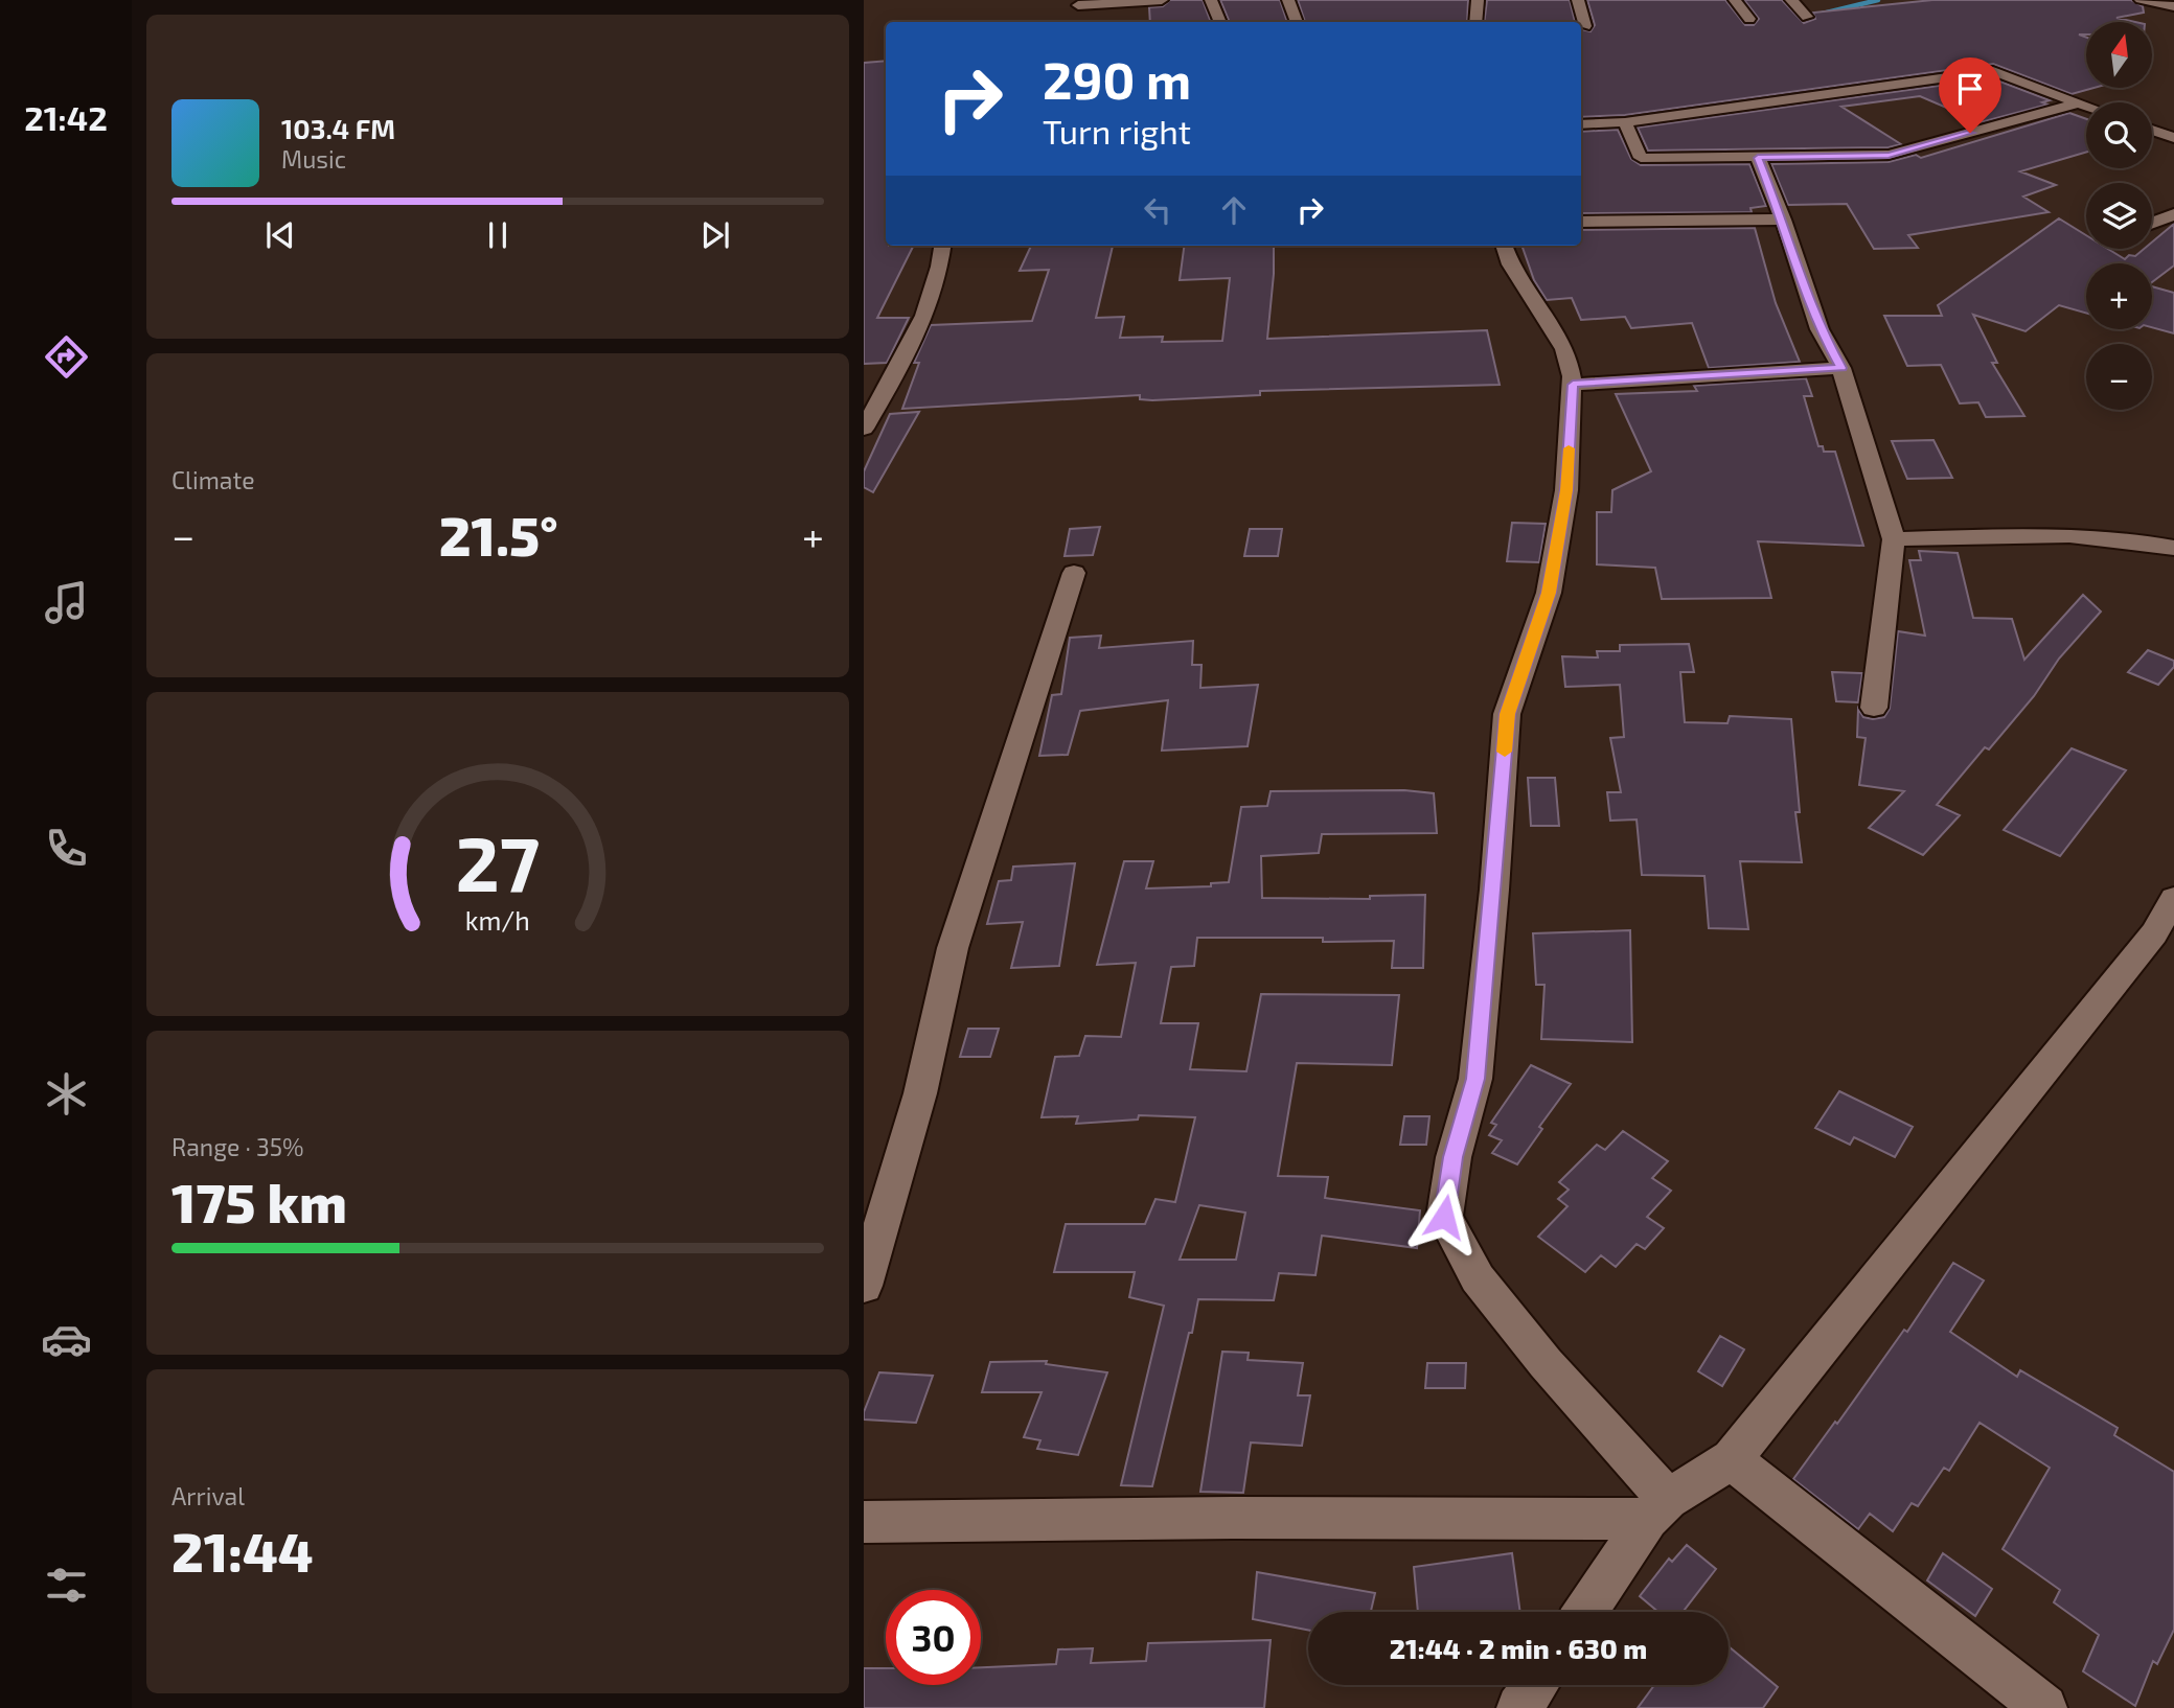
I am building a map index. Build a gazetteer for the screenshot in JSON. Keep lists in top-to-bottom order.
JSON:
{
  "north": "top",
  "page": {
    "tabs": "21:42",
    "map_buttons": ["+", "−"],
    "turn": ["290 m", "Turn right"],
    "song": ["103.4 FM", "Music"],
    "tile": [
      "Climate",
      ["Range · 35%", "175 km"],
      ["Arrival", "21:44"]
    ],
    "heat": ["−", "21.5°", "+"],
    "limit": "30",
    "trip": "21:44 · 2 min · 630 m",
    "gauge": ["27", "km/h"]
  }
}
